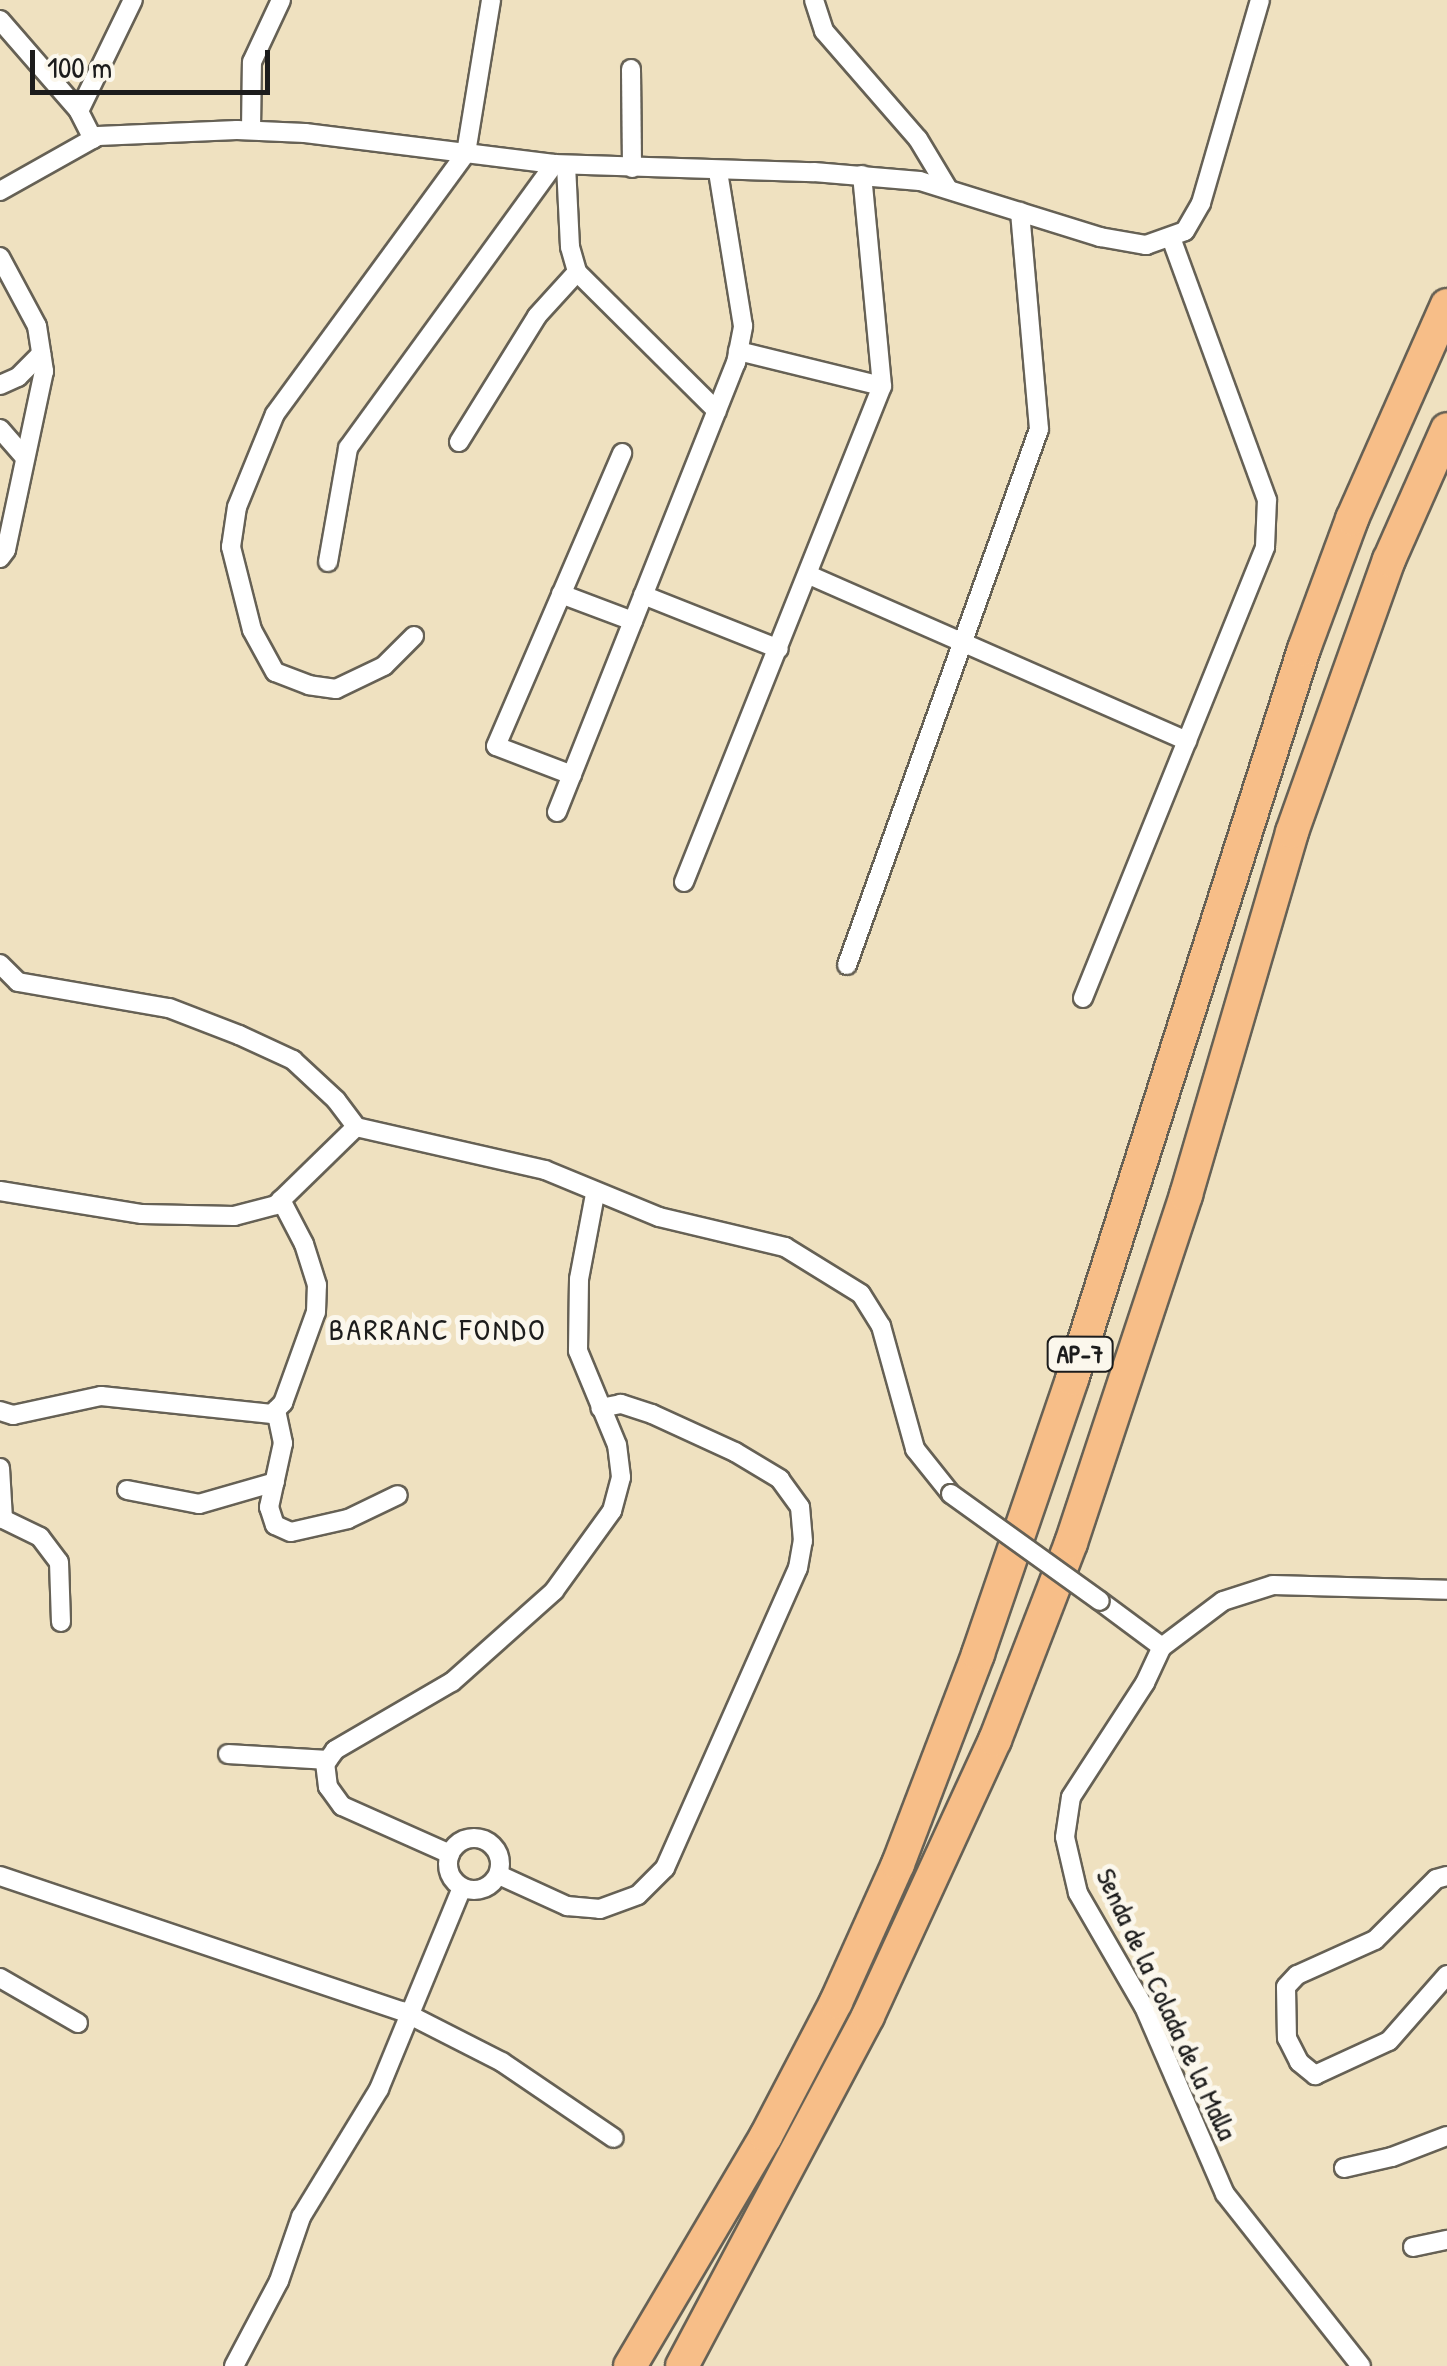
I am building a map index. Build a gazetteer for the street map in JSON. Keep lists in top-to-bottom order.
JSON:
{
  "streets": {
    "highway": ["AP-7"],
    "street": ["Senda de la Colada de la Malla"]
  },
  "districts": ["BARRANC FONDO"],
  "scale_bar": "100 m"
}
